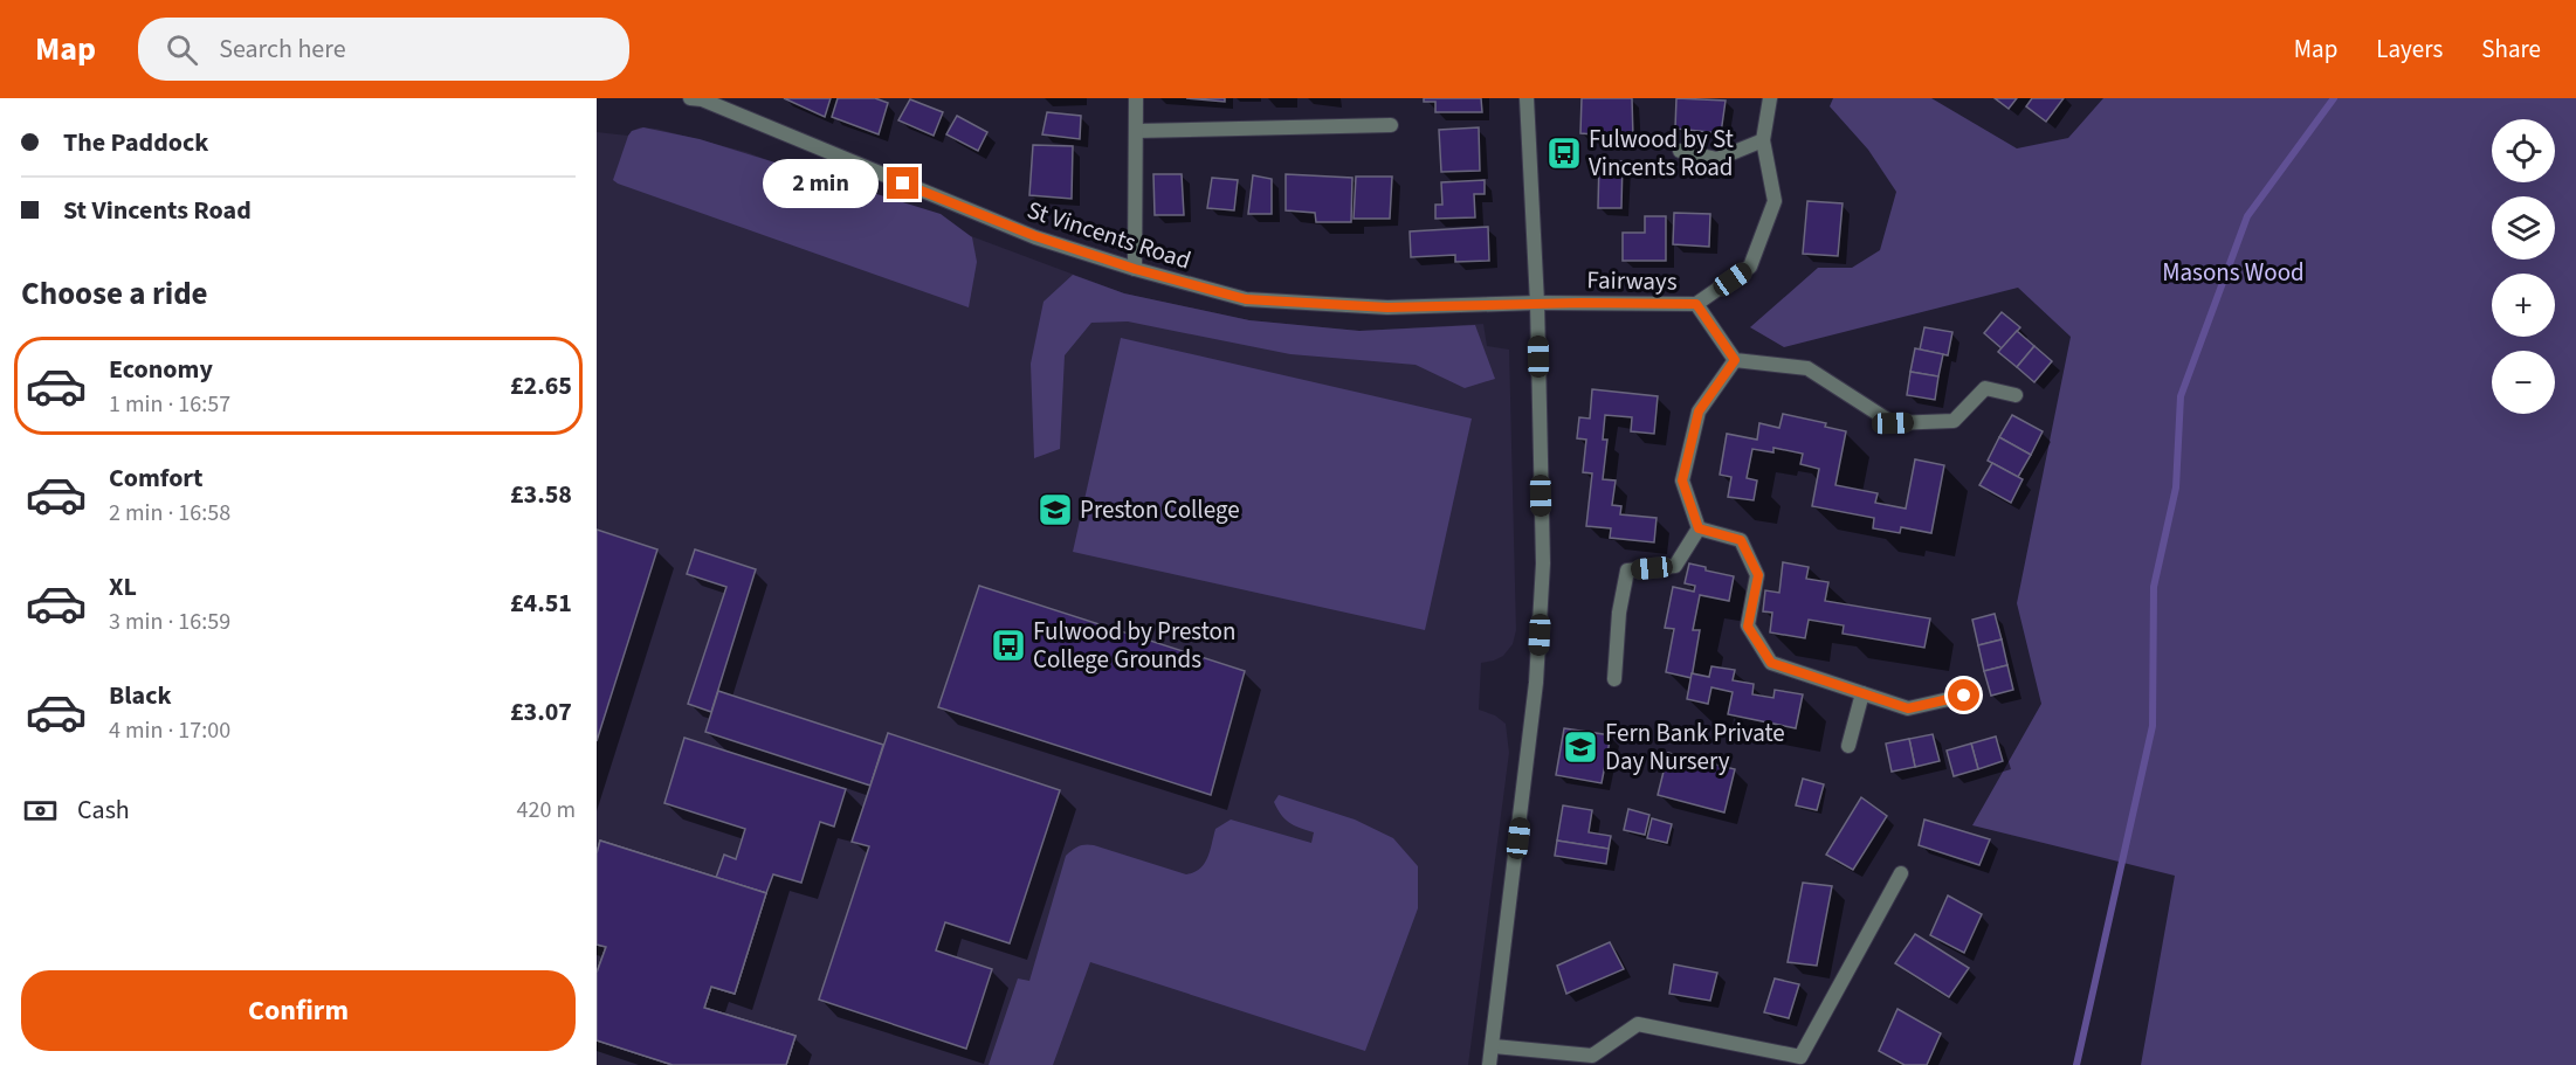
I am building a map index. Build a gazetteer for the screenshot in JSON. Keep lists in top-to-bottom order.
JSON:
{
  "streets": {
    "street": ["St Vincents Road", "Fairways"]
  },
  "crossings": [
    ["St Vincents Road", "Fairways"]
  ],
  "parks": ["Masons Wood"],
  "places": {
    "bus stop": ["Fulwood by St Vincents Road", "Fulwood by Preston College Grounds"],
    "school or university": ["Preston College", "Fern Bank Private Day Nursery"]
  },
  "page": {
    "header": "Map",
    "search": "Search here",
    "nav": ["Map", "Layers", "Share"],
    "banner": ["The Paddock", "St Vincents Road"],
    "map_buttons": ["+", "−"],
    "bubble": "2 min",
    "heading": "Choose a ride",
    "list": [
      {
        "name": "Economy",
        "note": "1 min · 16:57",
        "value": "£2.65"
      },
      {
        "name": "Comfort",
        "note": "2 min · 16:58",
        "value": "£3.58"
      },
      {
        "name": "XL",
        "note": "3 min · 16:59",
        "value": "£4.51"
      },
      {
        "name": "Black",
        "note": "4 min · 17:00",
        "value": "£3.07"
      }
    ],
    "pay": ["Cash", "420 m"],
    "buttons": "Confirm"
  }
}
